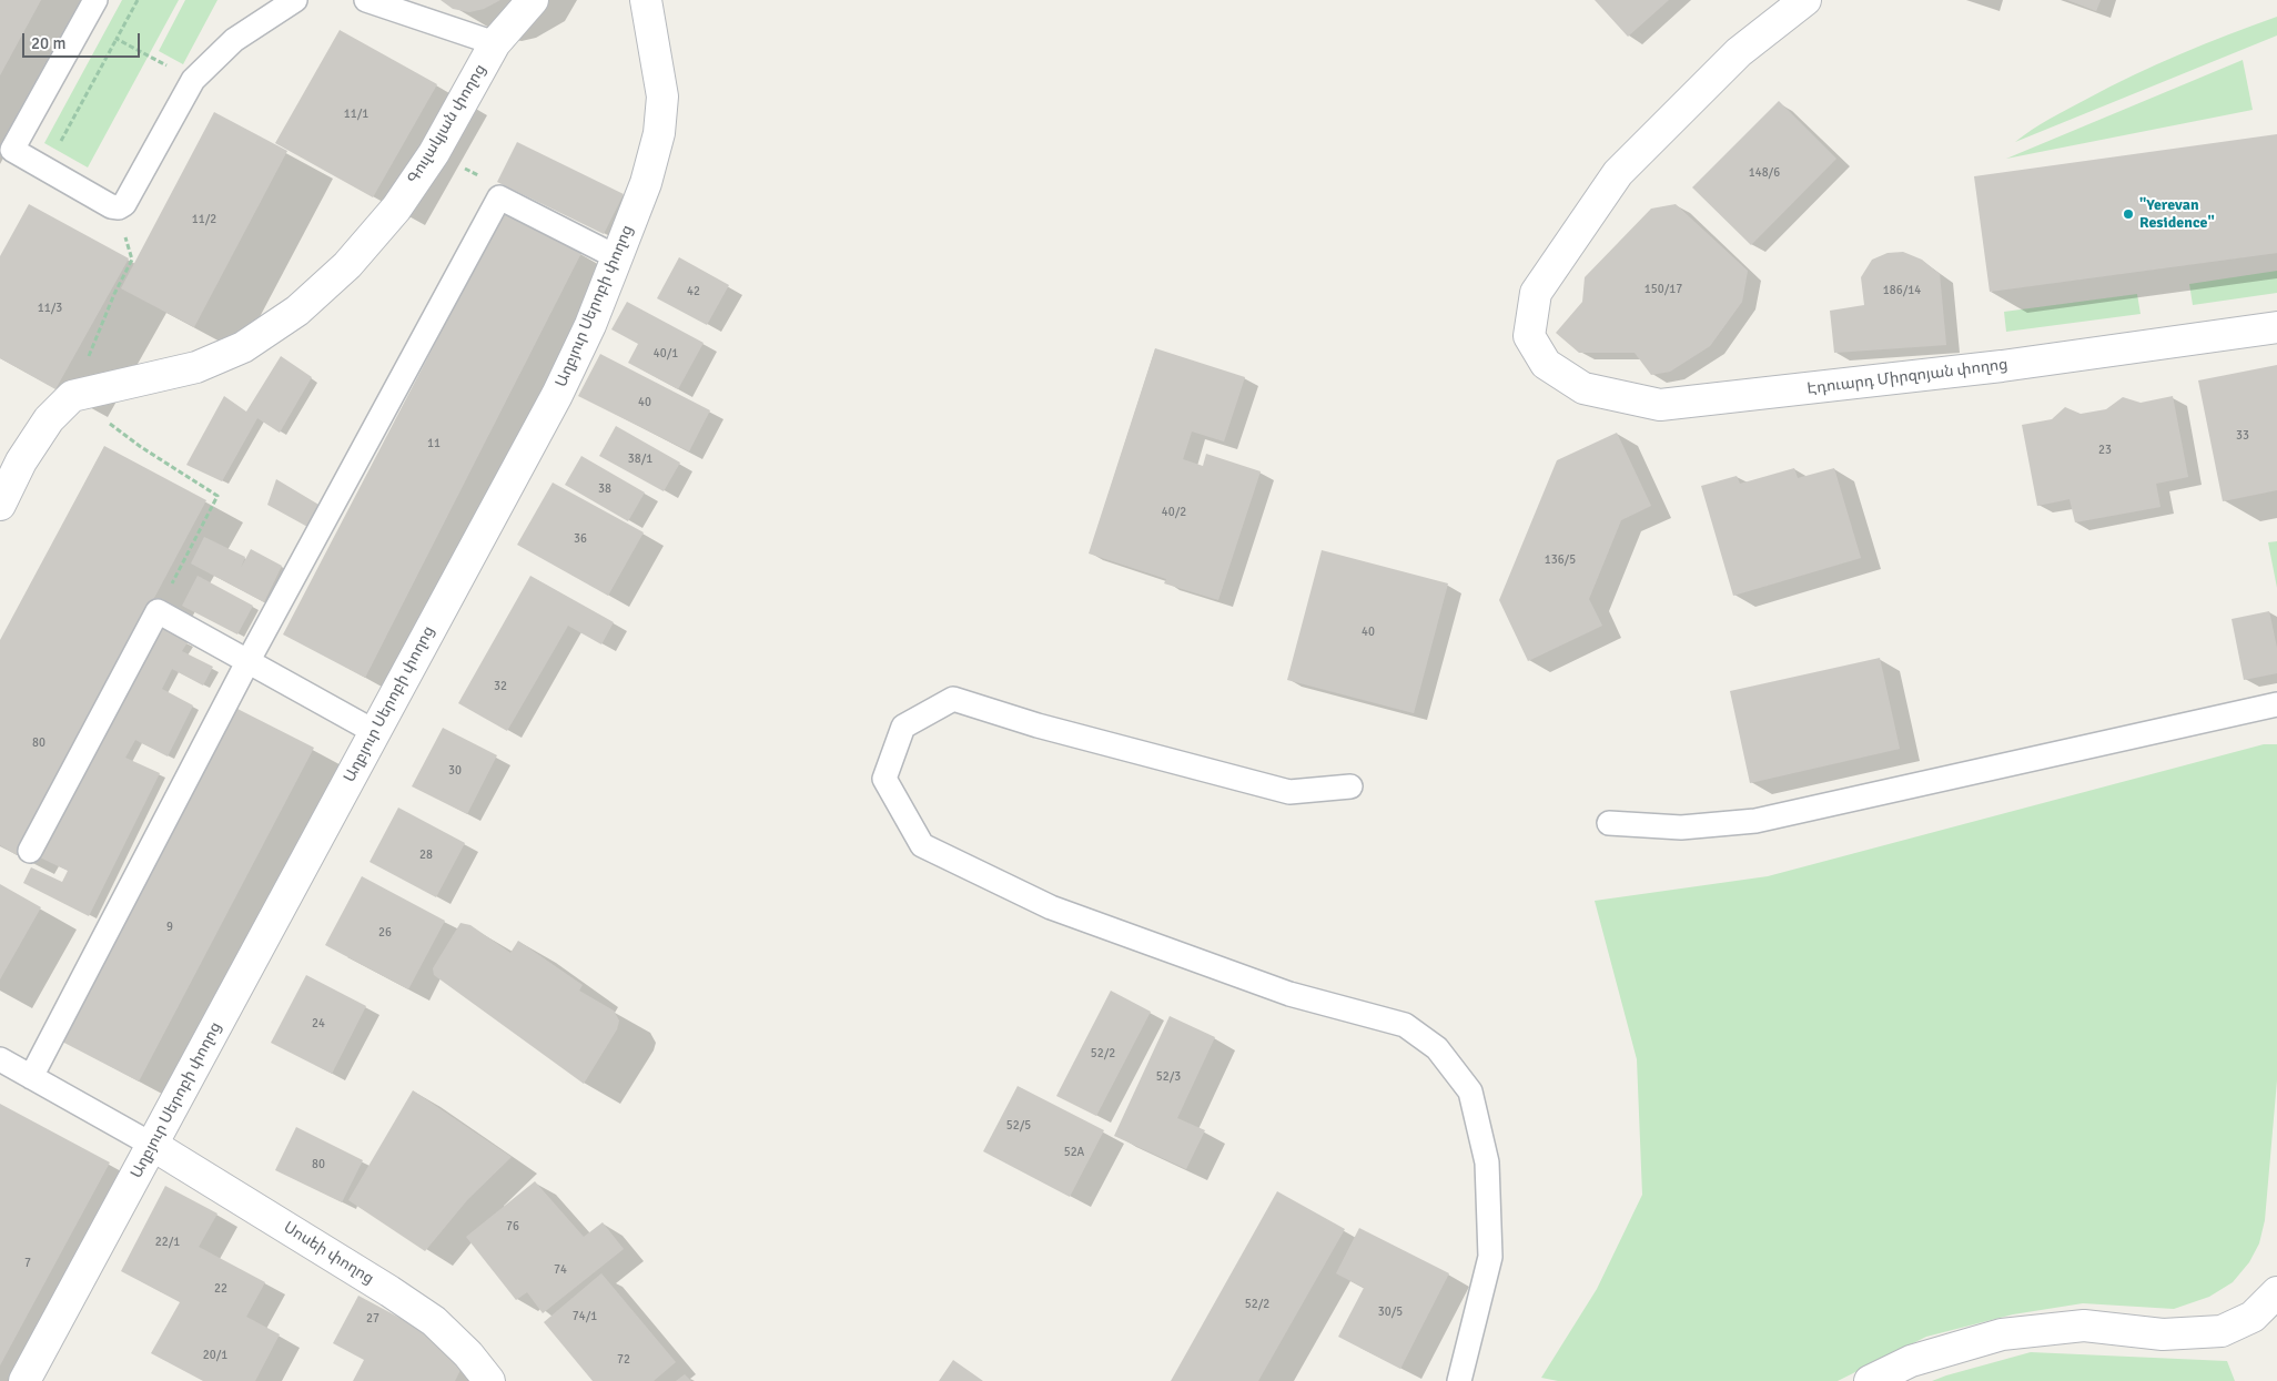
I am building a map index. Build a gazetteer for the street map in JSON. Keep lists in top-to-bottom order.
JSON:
{
  "streets": {
    "street": [
      "Գուլակյան փողոց",
      "Աղբյուր Սերոբի փողոց",
      "Էդուարդ Միրզոյան փողոց",
      "Սոսեի փողոց"
    ]
  },
  "crossings": [
    ["Աղբյուր Սերոբի փողոց", "Սոսեի փողոց"]
  ],
  "places": ["\"Yerevan Residence\""],
  "house_numbers": [
    "11/1",
    "148/6",
    "11/2",
    "150/17",
    "186/14",
    "42",
    "11/3",
    "40/1",
    "40",
    "33",
    "11",
    "23",
    "38/1",
    "38",
    "40/2",
    "36",
    "136/5",
    "40",
    "32",
    "80",
    "30",
    "28",
    "9",
    "26",
    "24",
    "52/2",
    "52/3",
    "52/5",
    "52A",
    "80",
    "76",
    "22/1",
    "7",
    "74",
    "22",
    "52/2",
    "30/5",
    "74/1",
    "27",
    "20/1",
    "72"
  ],
  "scale_bar": "20 m"
}
